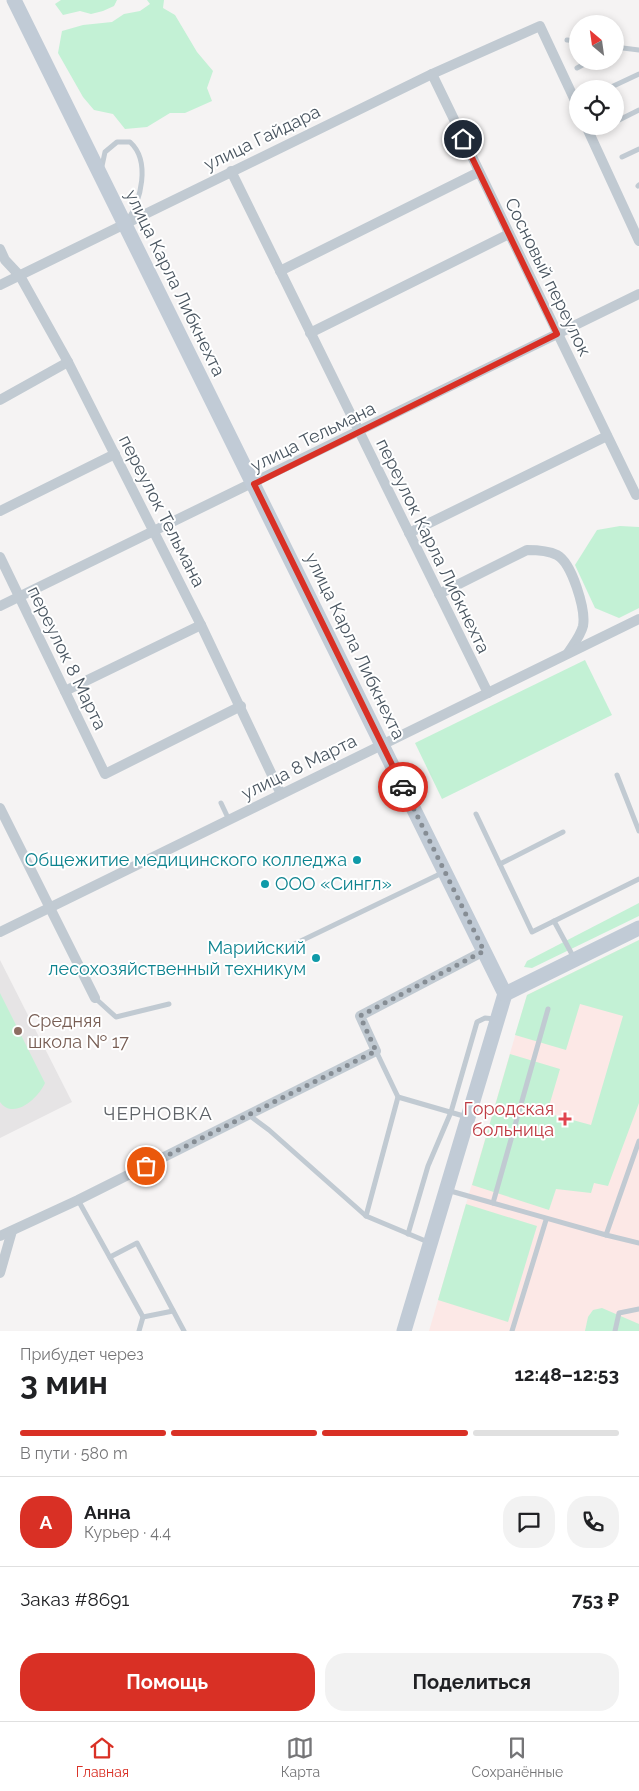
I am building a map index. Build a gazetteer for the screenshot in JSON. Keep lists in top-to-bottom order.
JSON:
{
  "streets": {
    "main road": ["улица Карла Либкнехта"],
    "street": [
      "улица Гайдара",
      "Сосновый переулок",
      "улица Тельмана",
      "переулок Тельмана",
      "переулок Карла Либкнехта",
      "переулок 8 Марта",
      "улица 8 Марта"
    ]
  },
  "crossings": [
    ["улица Гайдара", "Сосновый переулок"],
    ["улица Гайдара", "улица Карла Либкнехта"],
    ["улица Гайдара", "переулок Тельмана"],
    ["улица Гайдара", "переулок Карла Либкнехта"],
    ["Сосновый переулок", "улица Тельмана"],
    ["улица Карла Либкнехта", "улица Тельмана"],
    ["улица Карла Либкнехта", "улица 8 Марта"],
    ["улица Тельмана", "переулок Тельмана"],
    ["улица Тельмана", "переулок Карла Либкнехта"],
    ["улица Тельмана", "переулок 8 Марта"],
    ["переулок Тельмана", "переулок 8 Марта"],
    ["переулок Тельмана", "улица 8 Марта"],
    ["переулок Карла Либкнехта", "улица 8 Марта"]
  ],
  "districts": ["ЧЕРНОВКА"],
  "places": {
    "other": [
      "Общежитие медицинского колледжа",
      "ООО «Сингл»",
      "Марийский лесохозяйственный техникум",
      "Средняя школа № 17"
    ],
    "health": ["Городская больница"]
  },
  "north": "top left",
  "page": {
    "heading": ["3 мин", "Прибудет через", "12:48–12:53"],
    "panel": [
      "Анна",
      "Курьер · 4.4",
      "Заказ #8691",
      "753 ₽"
    ],
    "bar": "В пути · 580 m",
    "round": "А",
    "buttons": ["Помощь", "Поделиться"],
    "tabs": ["Главная", "Карта", "Сохранённые"]
  }
}
